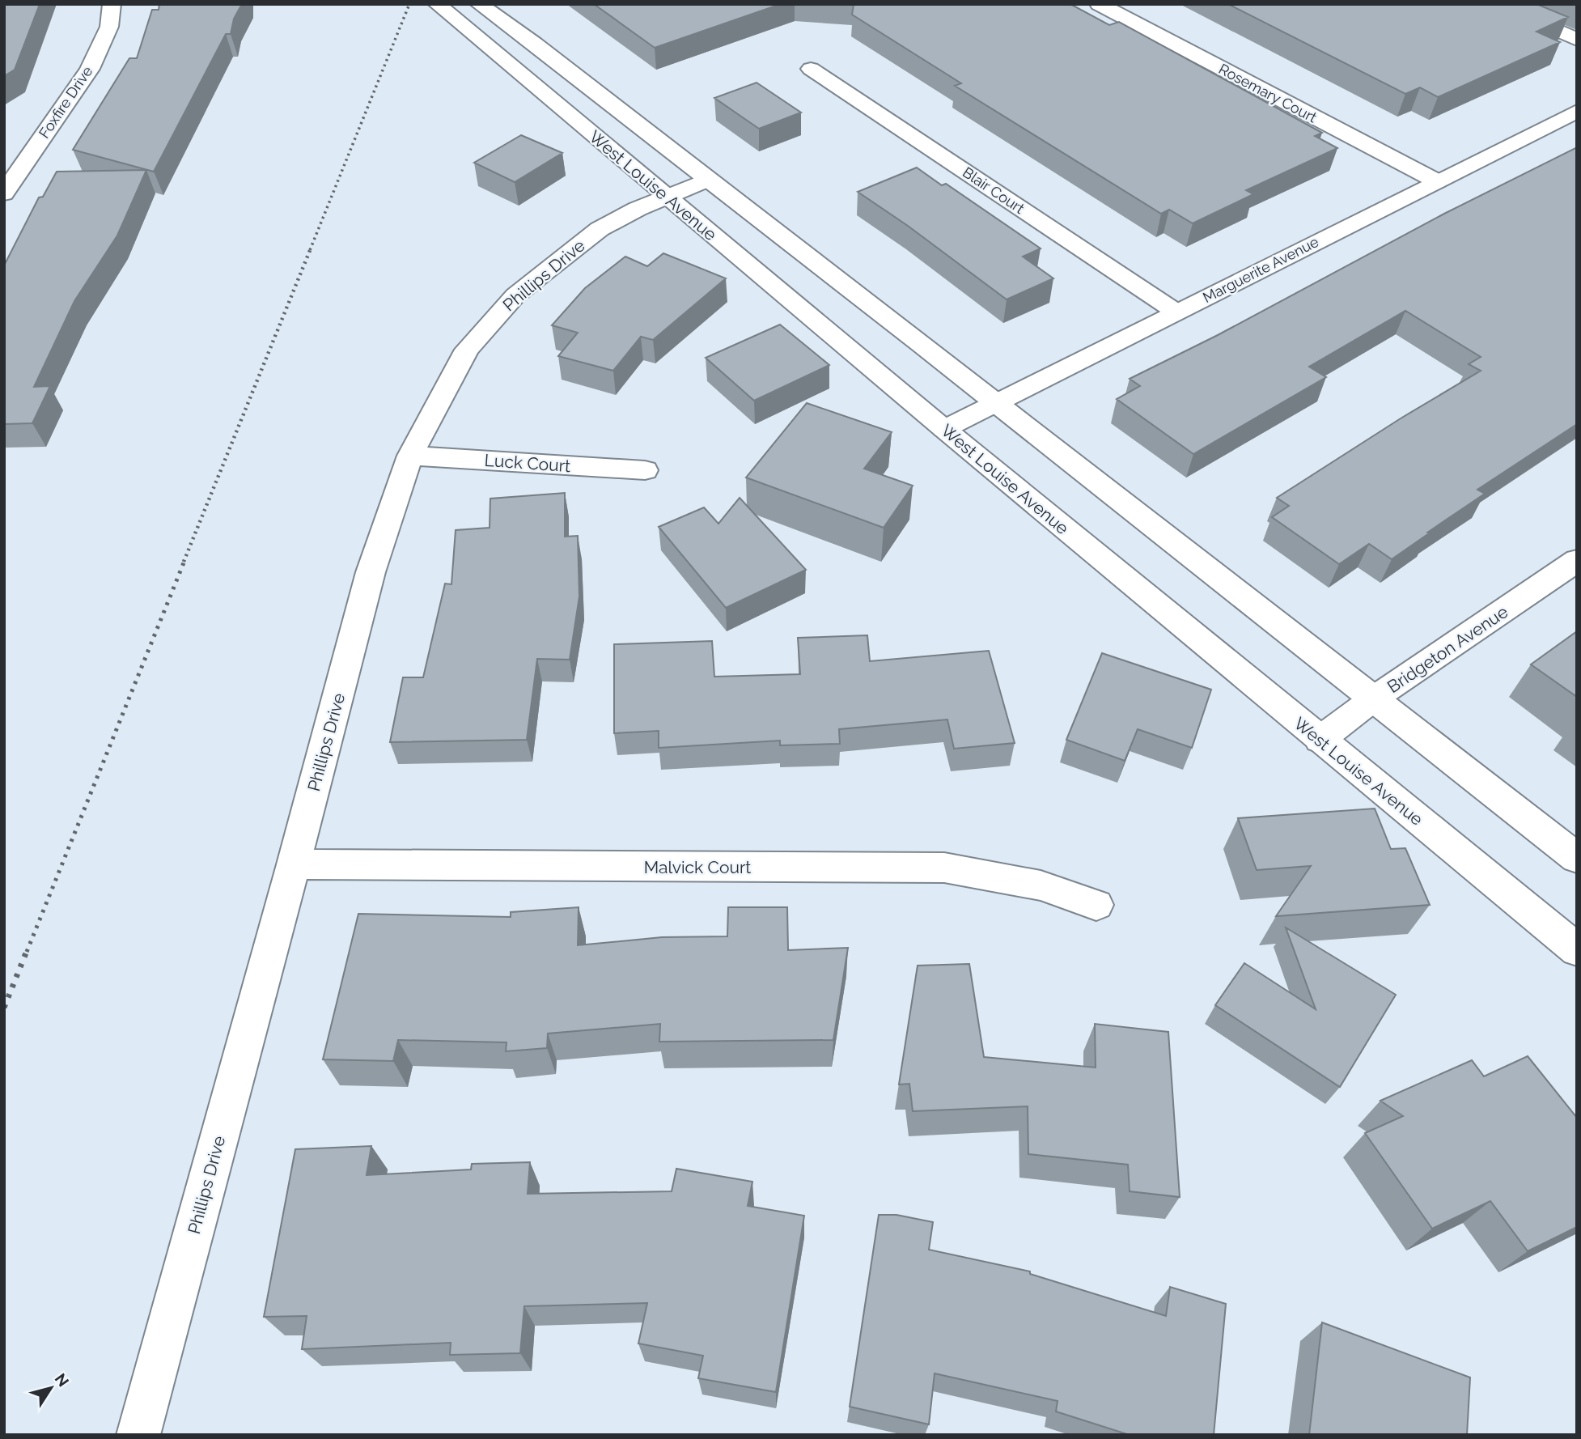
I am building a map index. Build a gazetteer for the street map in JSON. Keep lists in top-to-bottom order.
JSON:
{
  "streets": {
    "street": [
      "Rosemary Court",
      "Foxfire Drive",
      "West Louise Avenue",
      "Blair Court",
      "Marguerite Avenue",
      "Phillips Drive",
      "Luck Court",
      "Bridgeton Avenue",
      "Malvick Court"
    ]
  },
  "crossings": [
    ["Rosemary Court", "Marguerite Avenue"],
    ["West Louise Avenue", "Marguerite Avenue"],
    ["West Louise Avenue", "Phillips Drive"],
    ["West Louise Avenue", "Bridgeton Avenue"],
    ["Blair Court", "Marguerite Avenue"],
    ["Phillips Drive", "Luck Court"],
    ["Phillips Drive", "Malvick Court"]
  ],
  "north": "top right"
}
